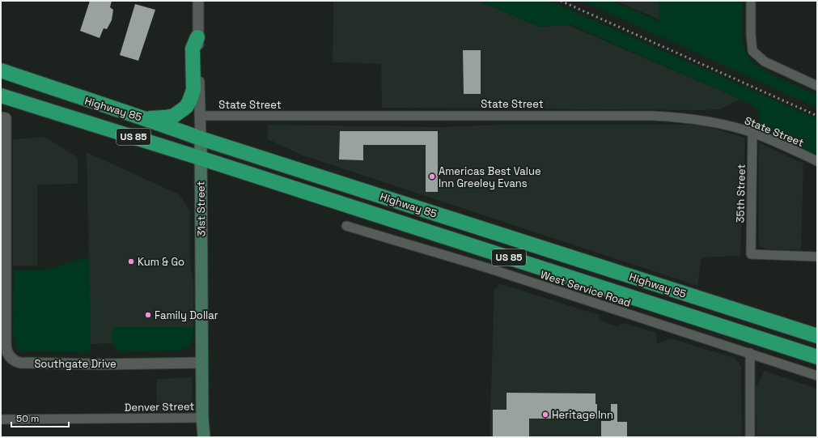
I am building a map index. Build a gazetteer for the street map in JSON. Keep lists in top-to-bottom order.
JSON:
{
  "streets": {
    "highway": ["Highway 85", "US 85"],
    "main road": ["31st Street"],
    "street": [
      "State Street",
      "35th Street",
      "West Service Road",
      "Southgate Drive",
      "Denver Street"
    ]
  },
  "crossings": [
    ["State Street", "35th Street"],
    ["State Street", "31st Street"],
    ["Highway 85", "31st Street"],
    ["31st Street", "Southgate Drive"],
    ["31st Street", "Denver Street"]
  ],
  "places": [
    "Americas Best Value Inn Greeley Evans",
    "Kum & Go",
    "Family Dollar",
    "Heritage Inn"
  ],
  "scale_bar": "50 m"
}
